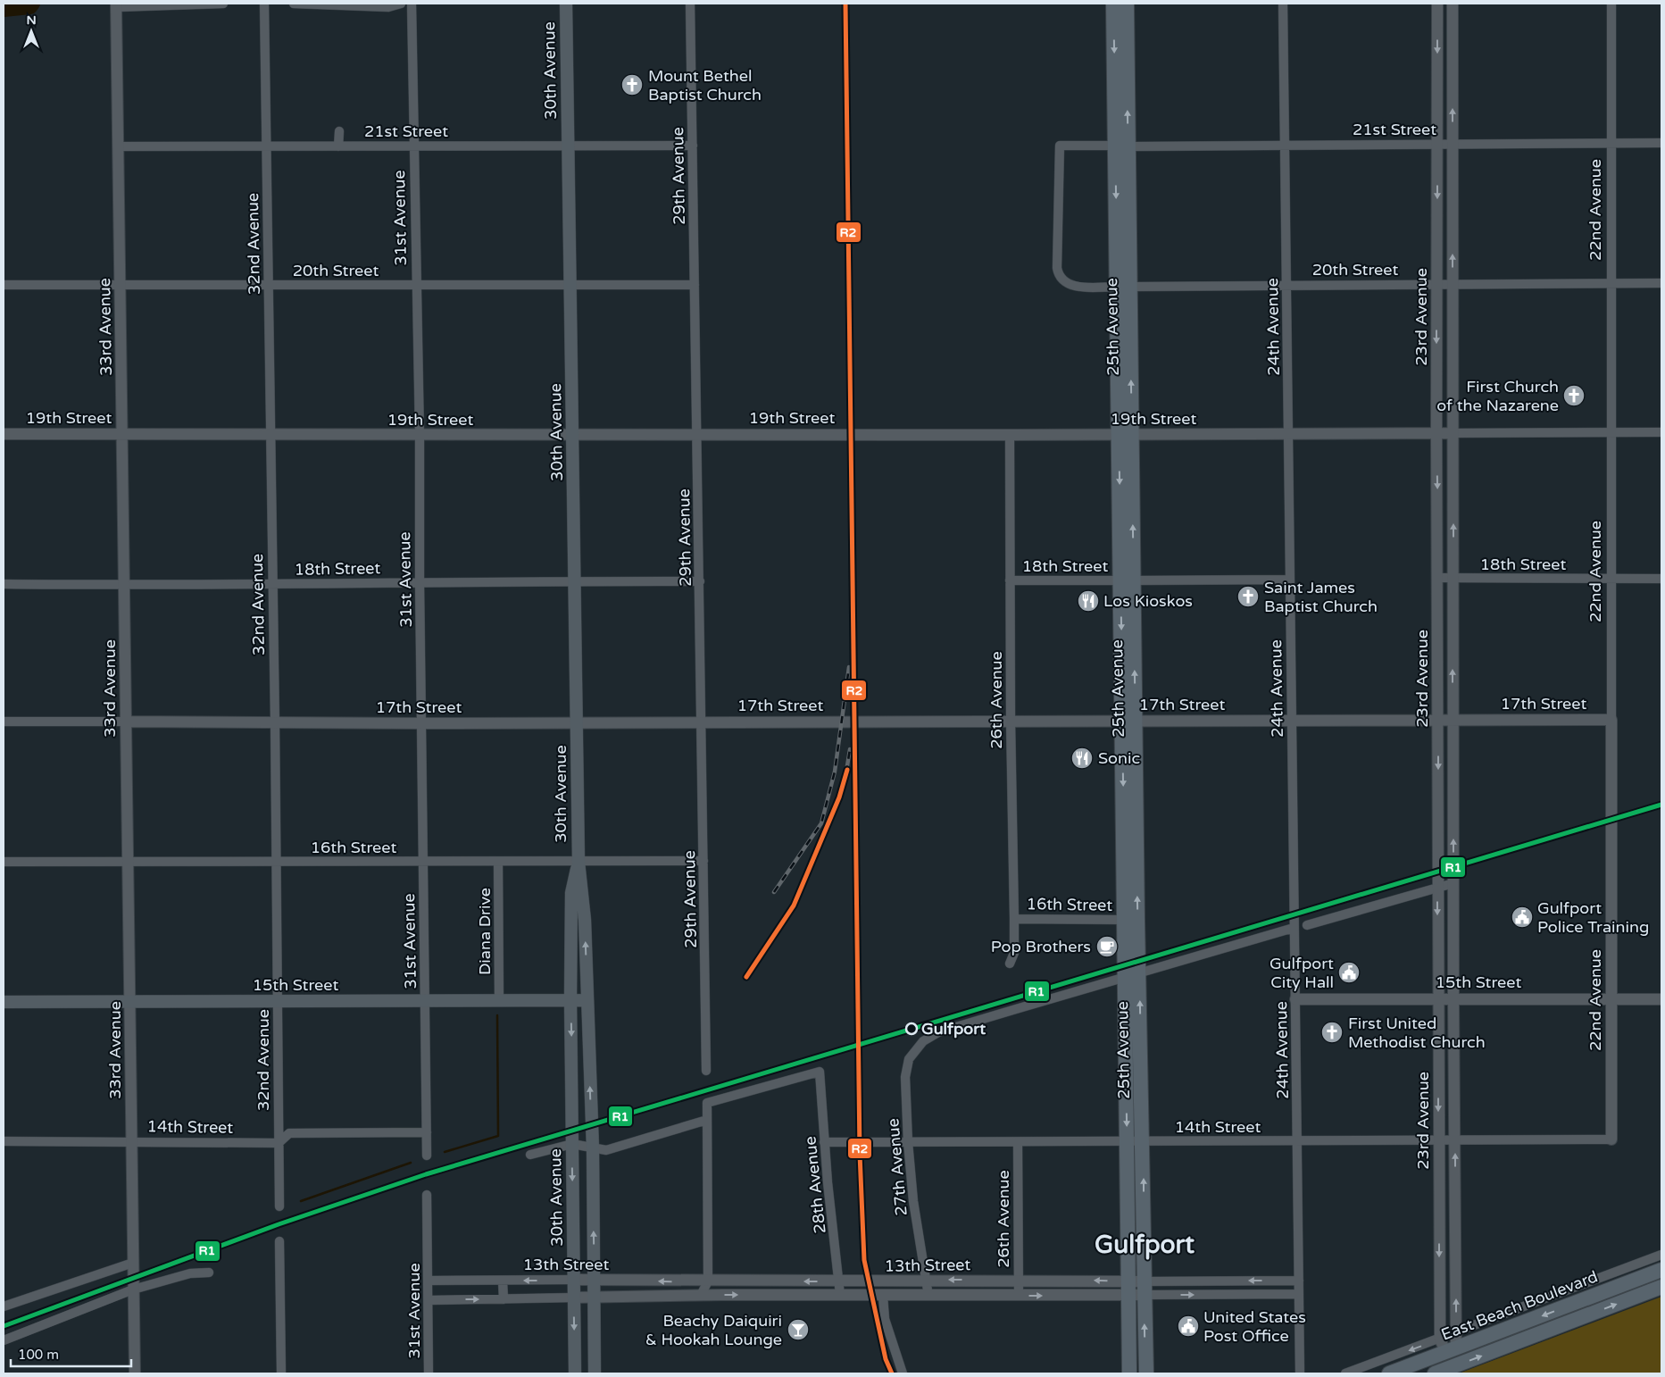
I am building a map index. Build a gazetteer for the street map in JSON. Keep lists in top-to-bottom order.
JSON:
{
  "streets": {
    "main road": [
      "30th Avenue",
      "25th Avenue",
      "15th Street",
      "East Beach Boulevard"
    ],
    "street": [
      "21st Street",
      "29th Avenue",
      "22nd Avenue",
      "31st Avenue",
      "32nd Avenue",
      "20th Street",
      "23rd Avenue",
      "33rd Avenue",
      "24th Avenue",
      "19th Street",
      "18th Street",
      "26th Avenue",
      "17th Street",
      "16th Street",
      "Diana Drive",
      "14th Street",
      "27th Avenue",
      "28th Avenue",
      "13th Street"
    ]
  },
  "crossings": [
    ["30th Avenue", "21st Street"],
    ["30th Avenue", "20th Street"],
    ["30th Avenue", "19th Street"],
    ["30th Avenue", "18th Street"],
    ["30th Avenue", "17th Street"],
    ["30th Avenue", "16th Street"],
    ["30th Avenue", "15th Street"],
    ["30th Avenue", "13th Street"],
    ["21st Street", "29th Avenue"],
    ["21st Street", "22nd Avenue"],
    ["21st Street", "31st Avenue"],
    ["21st Street", "32nd Avenue"],
    ["21st Street", "20th Street"],
    ["21st Street", "23rd Avenue"],
    ["21st Street", "33rd Avenue"],
    ["21st Street", "25th Avenue"],
    ["21st Street", "24th Avenue"],
    ["29th Avenue", "20th Street"],
    ["29th Avenue", "19th Street"],
    ["29th Avenue", "18th Street"],
    ["29th Avenue", "17th Street"],
    ["29th Avenue", "16th Street"],
    ["22nd Avenue", "20th Street"],
    ["22nd Avenue", "19th Street"],
    ["22nd Avenue", "18th Street"],
    ["22nd Avenue", "17th Street"],
    ["22nd Avenue", "15th Street"],
    ["22nd Avenue", "14th Street"],
    ["31st Avenue", "20th Street"],
    ["31st Avenue", "19th Street"],
    ["31st Avenue", "18th Street"],
    ["31st Avenue", "17th Street"],
    ["31st Avenue", "16th Street"],
    ["31st Avenue", "15th Street"],
    ["31st Avenue", "13th Street"],
    ["32nd Avenue", "20th Street"],
    ["32nd Avenue", "19th Street"],
    ["32nd Avenue", "18th Street"],
    ["32nd Avenue", "17th Street"],
    ["32nd Avenue", "16th Street"],
    ["32nd Avenue", "15th Street"],
    ["32nd Avenue", "14th Street"],
    ["20th Street", "23rd Avenue"],
    ["20th Street", "33rd Avenue"],
    ["20th Street", "25th Avenue"],
    ["20th Street", "24th Avenue"],
    ["23rd Avenue", "19th Street"],
    ["23rd Avenue", "18th Street"],
    ["23rd Avenue", "17th Street"],
    ["23rd Avenue", "15th Street"],
    ["23rd Avenue", "14th Street"],
    ["23rd Avenue", "East Beach Boulevard"],
    ["33rd Avenue", "19th Street"],
    ["33rd Avenue", "18th Street"],
    ["33rd Avenue", "17th Street"],
    ["33rd Avenue", "16th Street"],
    ["33rd Avenue", "15th Street"],
    ["33rd Avenue", "14th Street"],
    ["25th Avenue", "19th Street"],
    ["25th Avenue", "18th Street"],
    ["25th Avenue", "17th Street"],
    ["25th Avenue", "16th Street"],
    ["25th Avenue", "14th Street"],
    ["25th Avenue", "27th Avenue"],
    ["25th Avenue", "13th Street"],
    ["24th Avenue", "19th Street"],
    ["24th Avenue", "18th Street"],
    ["24th Avenue", "17th Street"],
    ["24th Avenue", "15th Street"],
    ["24th Avenue", "14th Street"],
    ["24th Avenue", "13th Street"],
    ["19th Street", "26th Avenue"],
    ["18th Street", "26th Avenue"],
    ["26th Avenue", "17th Street"],
    ["26th Avenue", "16th Street"],
    ["26th Avenue", "14th Street"],
    ["26th Avenue", "13th Street"],
    ["16th Street", "Diana Drive"],
    ["Diana Drive", "15th Street"],
    ["14th Street", "27th Avenue"],
    ["14th Street", "28th Avenue"],
    ["27th Avenue", "13th Street"],
    ["28th Avenue", "13th Street"]
  ],
  "districts": ["Gulfport"],
  "places": {
    "church": [
      "Mount Bethel Baptist Church",
      "First Church of the Nazarene",
      "Saint James Baptist Church",
      "First United Methodist Church"
    ],
    "restaurant": ["Los Kioskos", "Sonic"],
    "public building": ["Gulfport Police Training", "Gulfport City Hall", "United States Post Office"],
    "cafe": ["Pop Brothers"],
    "other": ["Gulfport"],
    "bar": ["Beachy Daiquiri & Hookah Lounge"]
  },
  "lines": ["transit line R2", "transit line R1"],
  "scale_bar": "100 m",
  "north": "top"
}
